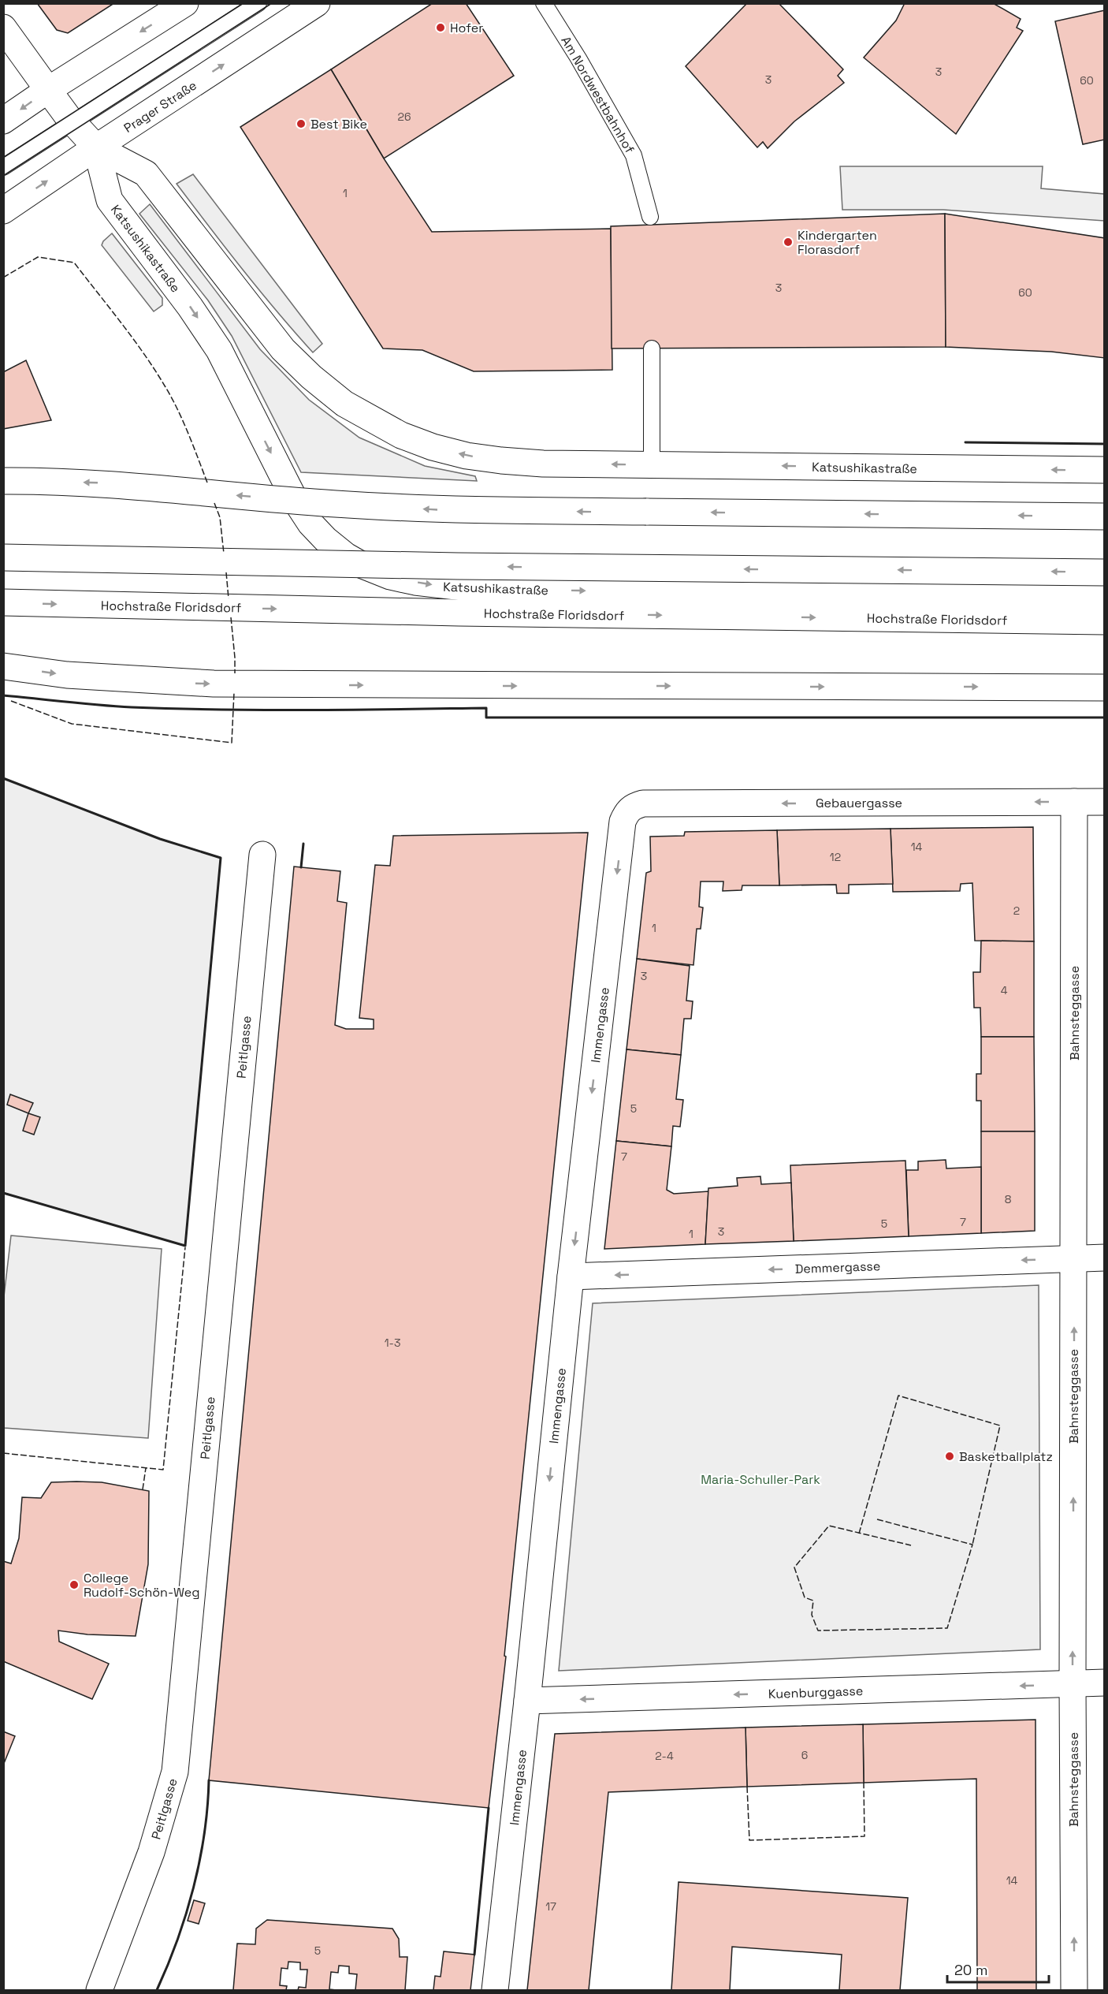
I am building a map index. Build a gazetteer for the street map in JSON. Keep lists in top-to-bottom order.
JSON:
{
  "streets": {
    "main road": [
      "Prager Straße",
      "Katsushikastraße",
      "Hochstraße Floridsdorf",
      "Gebauergasse",
      "Bahnsteggasse",
      "Immengasse",
      "Peitlgasse",
      "Demmergasse",
      "Kuenburggasse"
    ],
    "lane": ["Am Nordwestbahnhof"]
  },
  "crossings": [
    ["Prager Straße", "Katsushikastraße"],
    ["Gebauergasse", "Bahnsteggasse"],
    ["Gebauergasse", "Immengasse"],
    ["Bahnsteggasse", "Demmergasse"],
    ["Bahnsteggasse", "Kuenburggasse"],
    ["Immengasse", "Demmergasse"],
    ["Immengasse", "Kuenburggasse"]
  ],
  "one_way": [
    "Bahnsteggasse",
    "Immengasse",
    "Demmergasse",
    "Kuenburggasse"
  ],
  "parks": ["Maria-Schuller-Park"],
  "places": [
    "Hofer",
    "Best Bike",
    "Kindergarten Florasdorf",
    "Basketballplatz",
    "College Rudolf-Schön-Weg"
  ],
  "house_numbers": [
    "3",
    "3",
    "60",
    "26",
    "1",
    "3",
    "60",
    "14",
    "12",
    "2",
    "1",
    "3",
    "4",
    "5",
    "7",
    "8",
    "7",
    "5",
    "3",
    "1",
    "1-3",
    "6",
    "2-4",
    "14",
    "17",
    "5"
  ],
  "scale_bar": "20 m"
}
